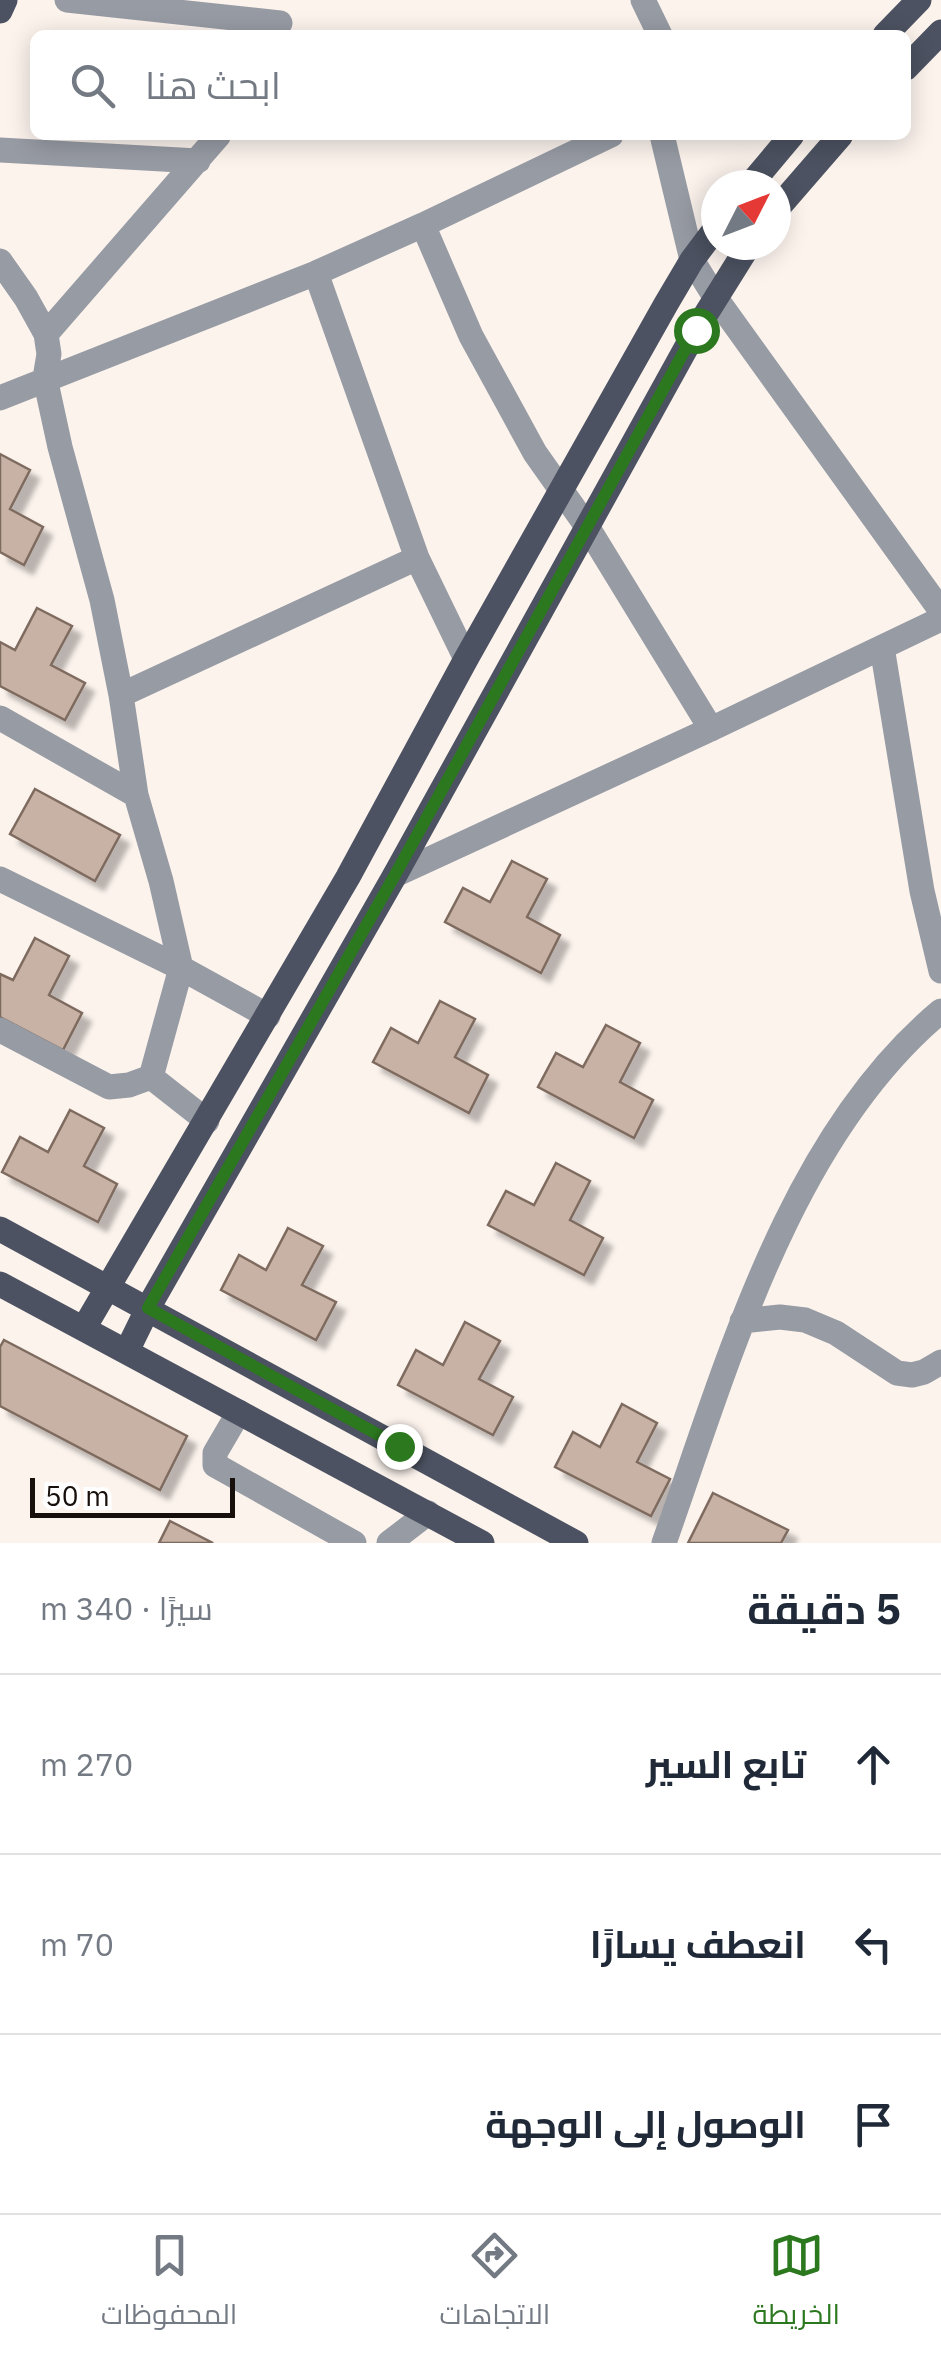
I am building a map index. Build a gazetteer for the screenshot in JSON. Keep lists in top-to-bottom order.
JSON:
{
  "scale_bar": "50 m",
  "north": "top right",
  "page": {
    "search": "ابحث هنا",
    "scale": "50 m",
    "heading": ["5 دقيقة", "سيرًا · 340 m"],
    "list": [
      ["تابع السير", "270 m"],
      ["انعطف يسارًا", "70 m"],
      "الوصول إلى الوجهة"
    ],
    "nav": ["الخريطة", "الاتجاهات", "المحفوظات"]
  }
}
